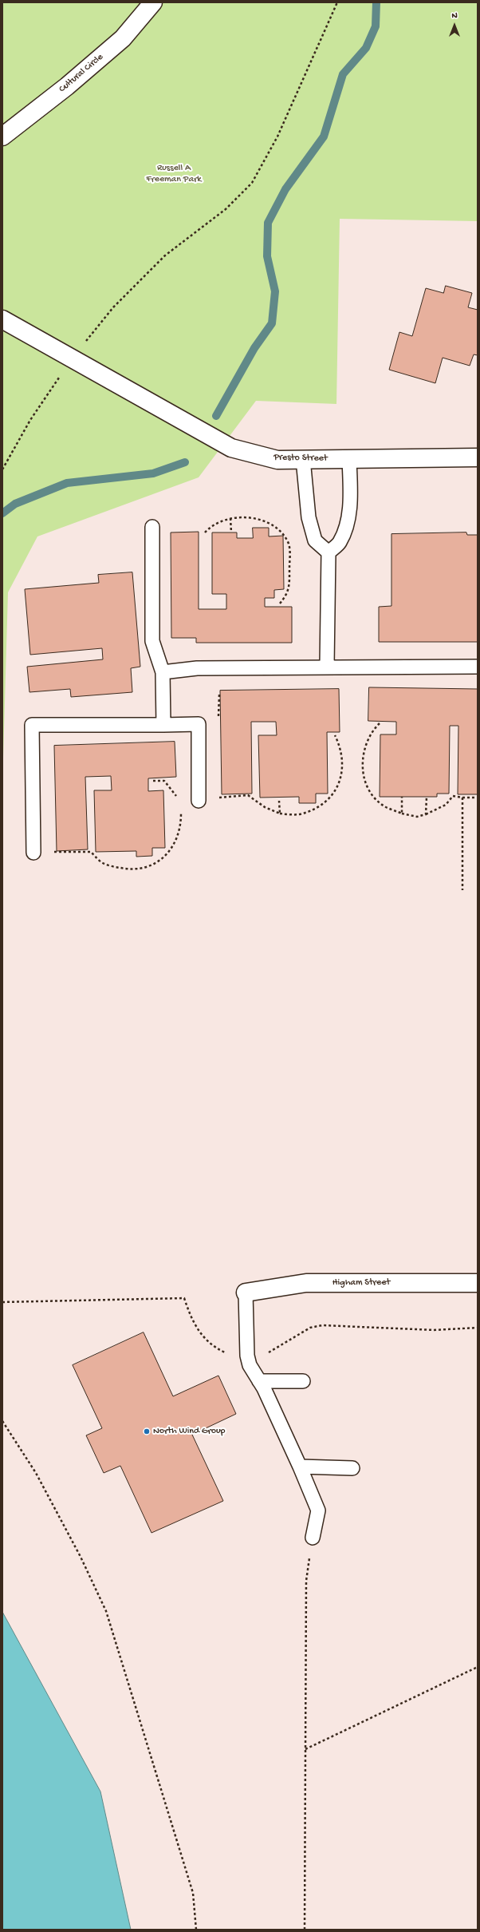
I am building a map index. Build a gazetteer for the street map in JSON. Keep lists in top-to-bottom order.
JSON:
{
  "streets": {
    "street": ["Cultural Circle", "Presto Street", "Higham Street"]
  },
  "parks": ["Russell A Freeman Park"],
  "places": ["North Wind Group"],
  "north": "top"
}
